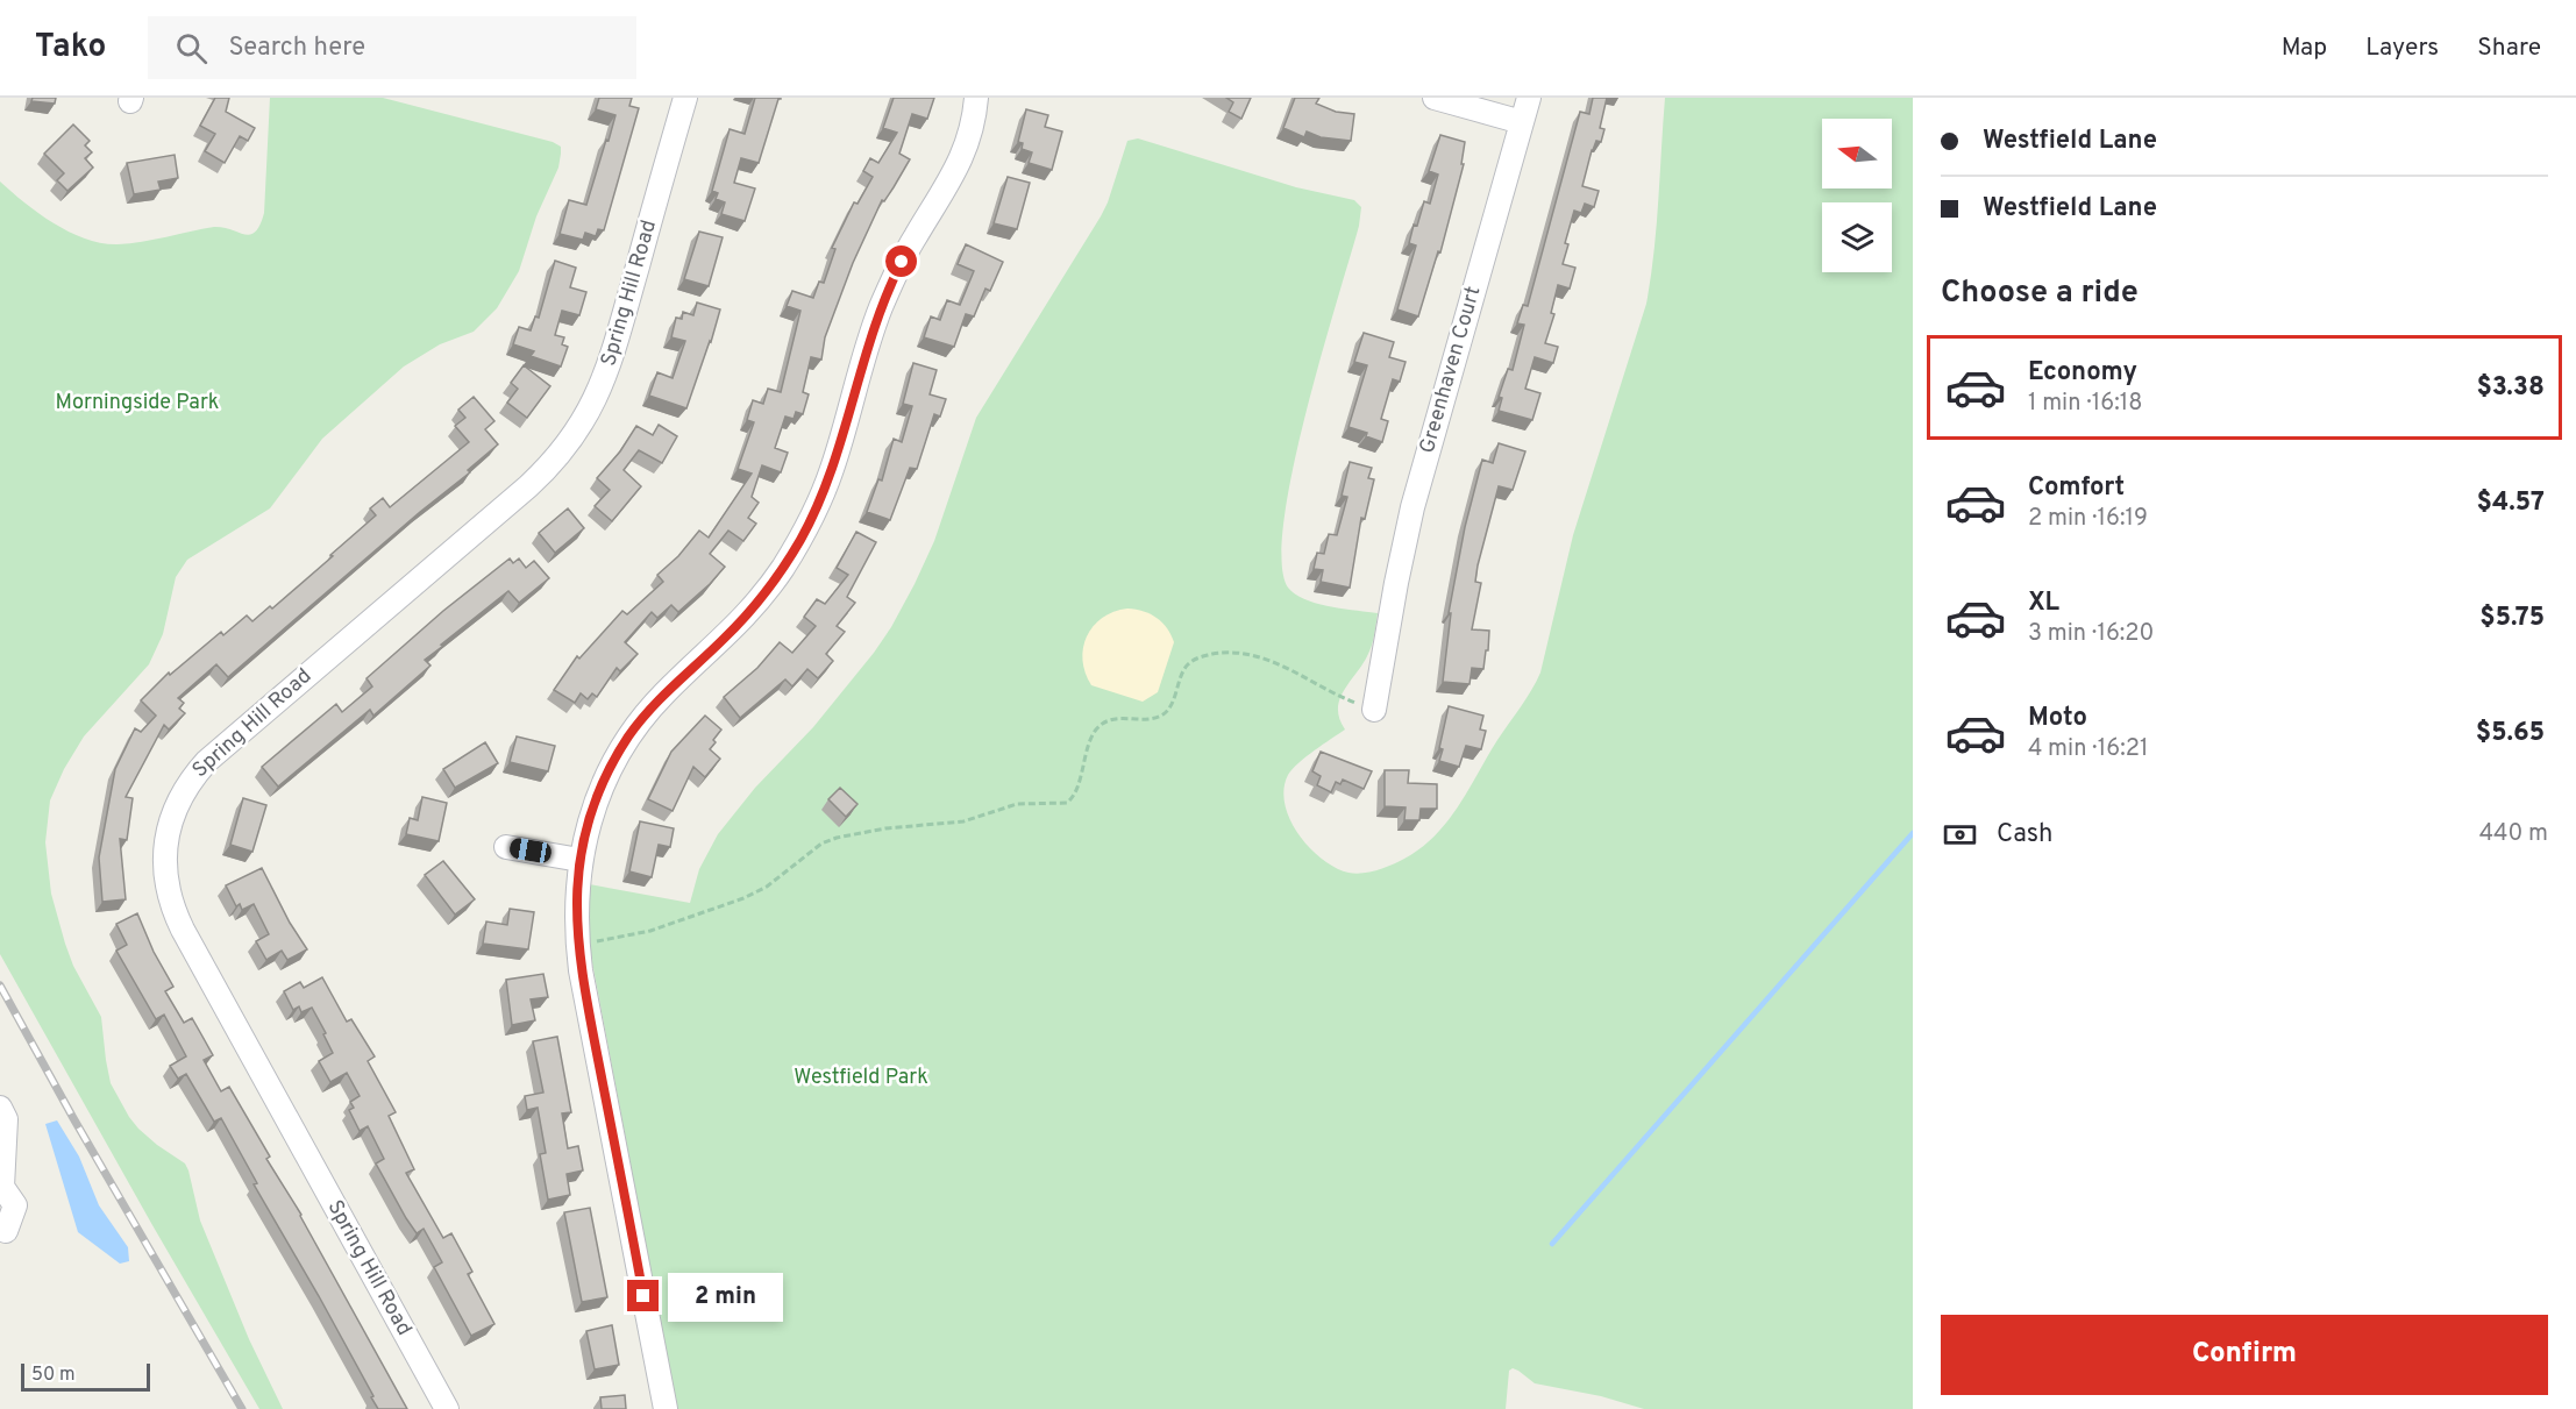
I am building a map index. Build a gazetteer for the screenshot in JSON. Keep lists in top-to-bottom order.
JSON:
{
  "streets": {
    "street": ["Spring Hill Road", "Greenhaven Court"]
  },
  "parks": ["Morningside Park", "Westfield Park"],
  "scale_bar": "50 m",
  "north": "left",
  "page": {
    "header": "Tako",
    "search": "Search here",
    "nav": ["Map", "Layers", "Share"],
    "banner": ["Westfield Lane", "Westfield Lane"],
    "heading": "Choose a ride",
    "list": [
      {
        "name": "Economy",
        "note": "1 min · 16:18",
        "value": "$3.38"
      },
      {
        "name": "Comfort",
        "note": "2 min · 16:19",
        "value": "$4.57"
      },
      {
        "name": "XL",
        "note": "3 min · 16:20",
        "value": "$5.75"
      },
      {
        "name": "Moto",
        "note": "4 min · 16:21",
        "value": "$5.65"
      }
    ],
    "pay": ["Cash", "440 m"],
    "bubble": "2 min",
    "buttons": "Confirm",
    "scale": "50 m"
  }
}
